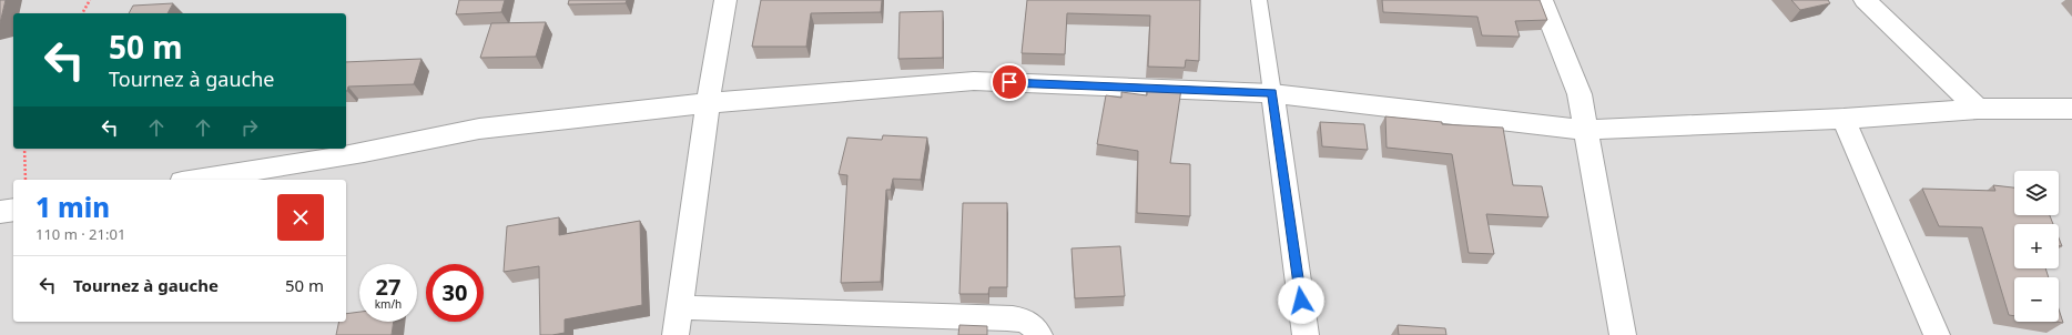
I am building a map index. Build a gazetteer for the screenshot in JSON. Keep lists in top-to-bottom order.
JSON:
{
  "page": {
    "turn": ["50 m", "Tournez à gauche"],
    "map_buttons": ["+", "−"],
    "heading": ["1 min", "110 m · 21:01"],
    "list": [
      {
        "name": "Tournez à gauche",
        "value": "50 m"
      }
    ],
    "speed": "27 km/h",
    "limit": "30"
  }
}
